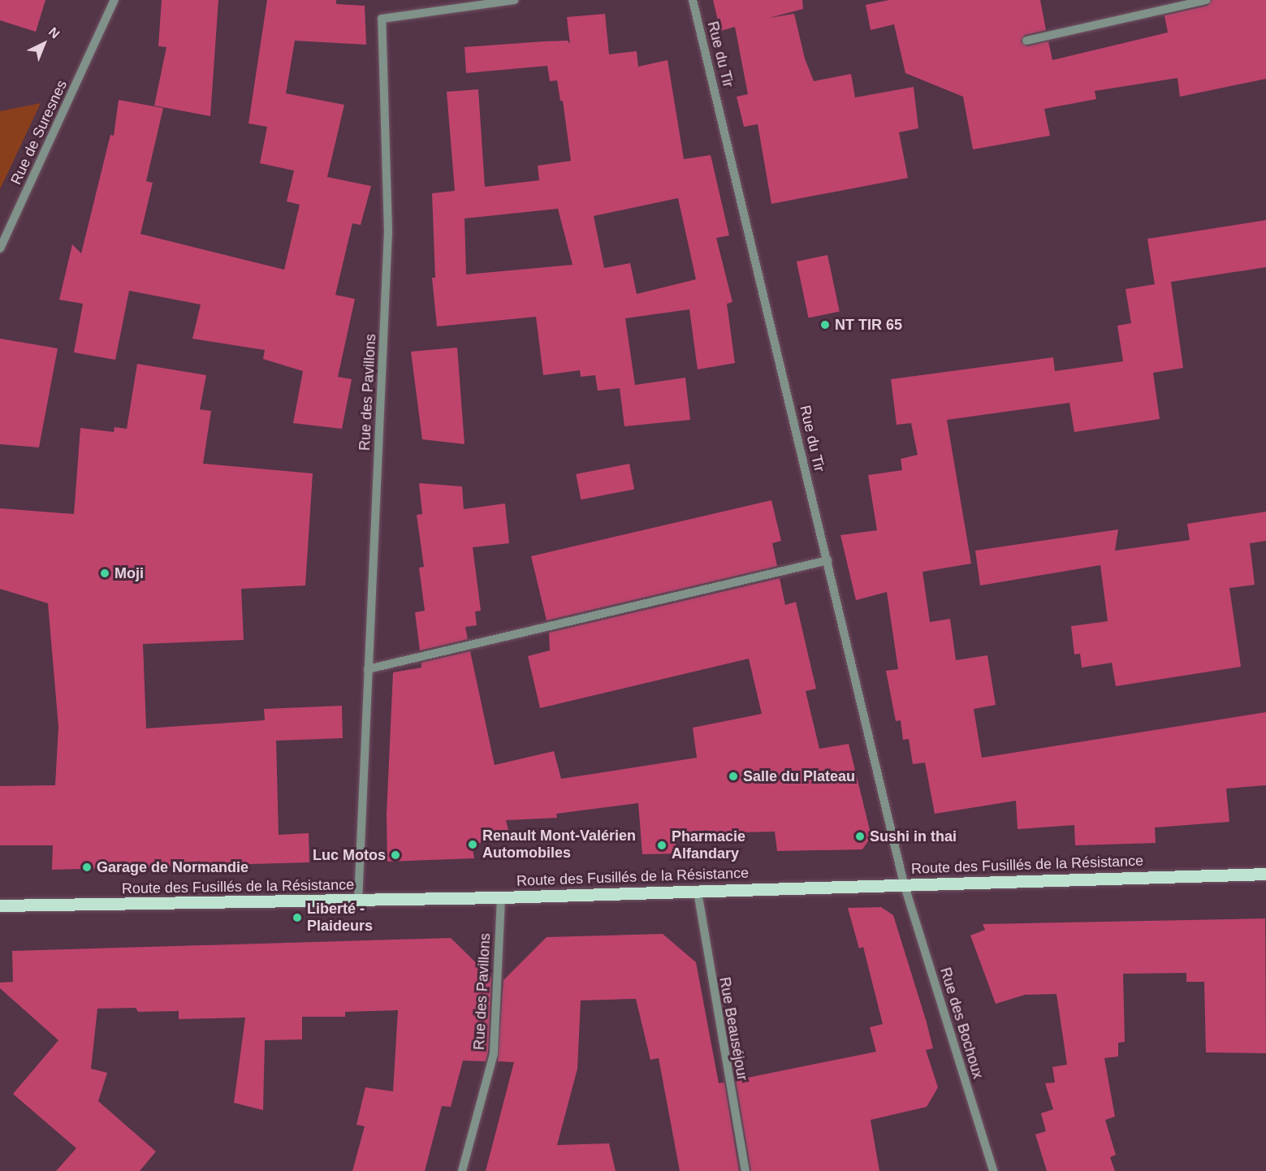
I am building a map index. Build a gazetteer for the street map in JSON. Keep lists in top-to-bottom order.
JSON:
{
  "streets": {
    "main road": ["Route des Fusillés de la Résistance"],
    "street": [
      "Rue du Tir",
      "Rue de Suresnes",
      "Rue des Pavillons",
      "Rue des Bochoux",
      "Rue Beauséjour"
    ]
  },
  "crossings": [
    ["Rue du Tir", "Route des Fusillés de la Résistance"],
    ["Rue du Tir", "Rue des Bochoux"],
    ["Rue des Pavillons", "Route des Fusillés de la Résistance"],
    ["Route des Fusillés de la Résistance", "Rue des Bochoux"],
    ["Route des Fusillés de la Résistance", "Rue Beauséjour"]
  ],
  "places": [
    "NT TIR 65",
    "Moji",
    "Salle du Plateau",
    "Sushi in thai",
    "Renault Mont-Valérien Automobiles",
    "Pharmacie Alfandary",
    "Luc Motos",
    "Garage de Normandie",
    "Liberté - Plaideurs"
  ],
  "north": "top right"
}
